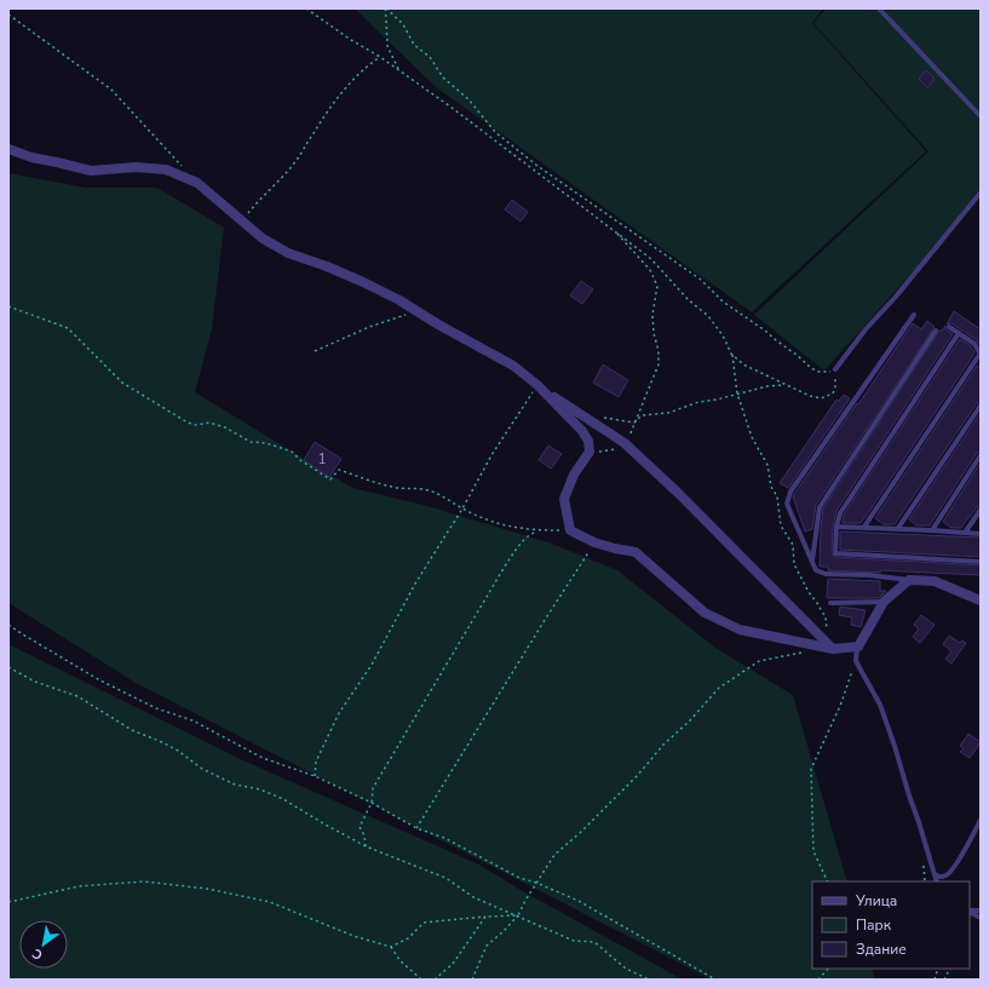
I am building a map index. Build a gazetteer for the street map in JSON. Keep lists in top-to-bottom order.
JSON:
{
  "house_numbers": ["1"],
  "legend": ["Улица", "Парк", "Здание"],
  "north": "bottom left"
}
